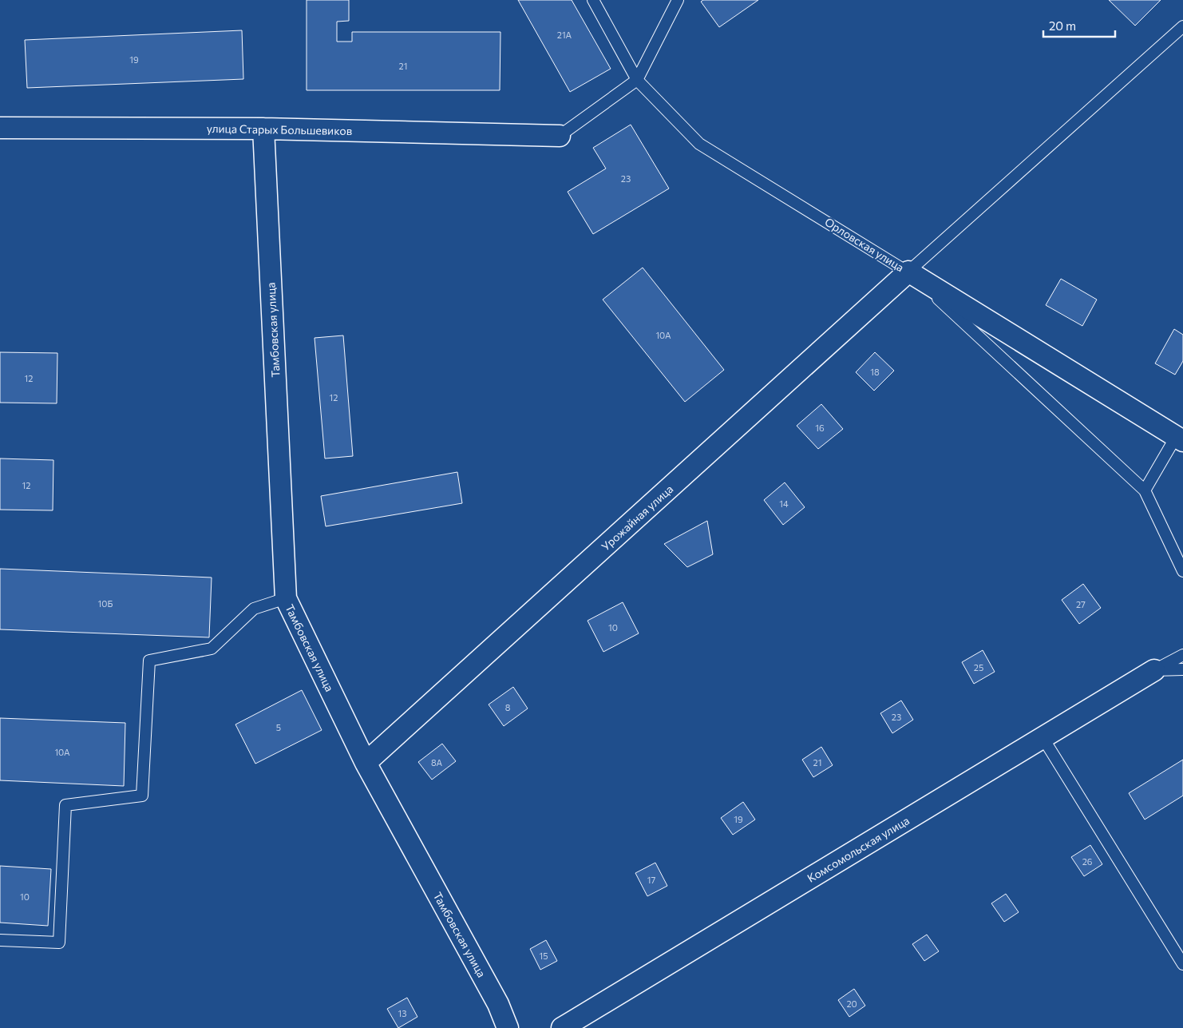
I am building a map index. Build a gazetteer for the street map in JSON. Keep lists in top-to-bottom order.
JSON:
{
  "streets": {
    "street": [
      "улица Старых Большевиков",
      "Орловская улица",
      "Тамбовская улица",
      "Урожайная улица",
      "Комсомольская улица"
    ]
  },
  "crossings": [
    ["улица Старых Большевиков", "Тамбовская улица"],
    ["Орловская улица", "Урожайная улица"],
    ["Тамбовская улица", "Урожайная улица"]
  ],
  "house_numbers": [
    "21А",
    "19",
    "21",
    "23",
    "10А",
    "18",
    "12",
    "12",
    "16",
    "12",
    "14",
    "10Б",
    "27",
    "10",
    "25",
    "8",
    "23",
    "5",
    "10А",
    "8А",
    "21",
    "19",
    "26",
    "17",
    "10",
    "15",
    "20",
    "13"
  ],
  "scale_bar": "20 m"
}
